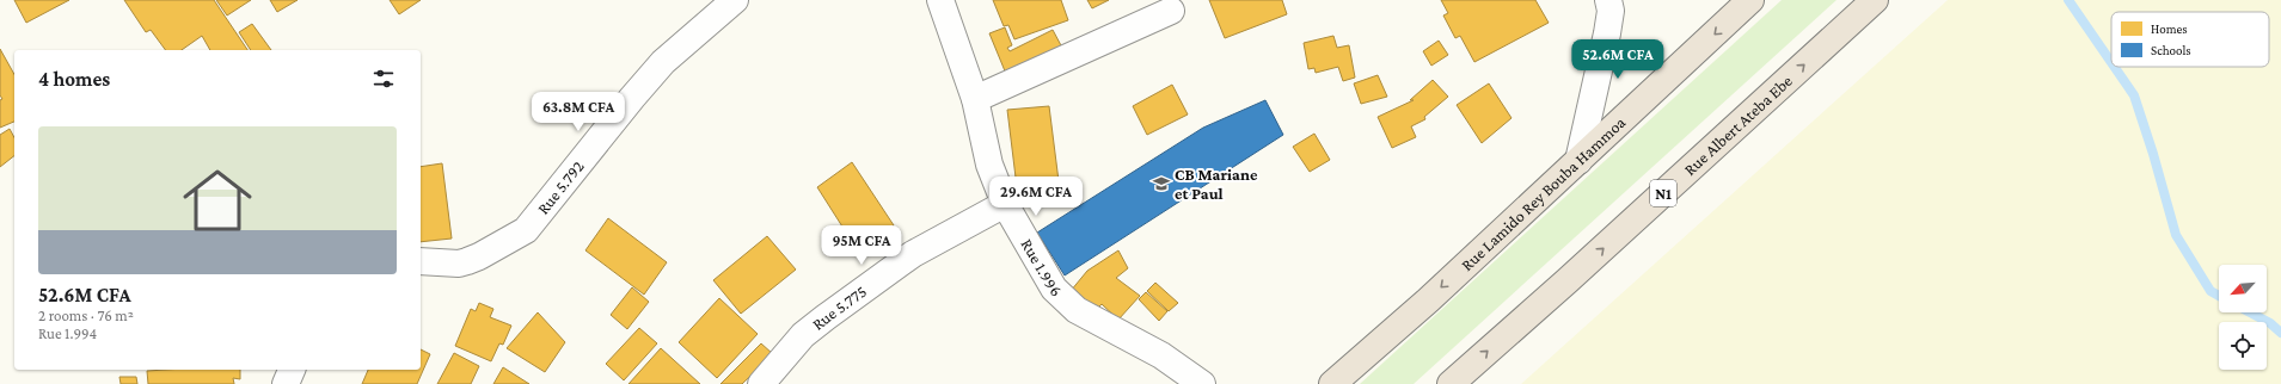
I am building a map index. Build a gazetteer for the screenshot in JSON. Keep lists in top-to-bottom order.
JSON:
{
  "streets": {
    "highway": ["Rue Albert Ateba Ebe", "Rue Lamido Rey Bouba Hammoa", "N1"],
    "street": ["Rue 5.792", "Rue 1.996", "Rue 5.775"]
  },
  "crossings": [
    ["Rue 1.996", "Rue 5.775"]
  ],
  "one_way": ["Rue Albert Ateba Ebe", "Rue Lamido Rey Bouba Hammoa"],
  "places": {
    "school or university": ["CB Mariane et Paul"]
  },
  "legend": ["Homes", "Schools"],
  "north": "bottom left",
  "page": {
    "price": [
      "52.6M CFA",
      "63.8M CFA",
      "29.6M CFA",
      "95M CFA"
    ],
    "heading": "4 homes",
    "list": [
      {
        "name": "52.6M CFA",
        "note": "2 rooms · 76 m² · Rue 1.994"
      }
    ]
  }
}
